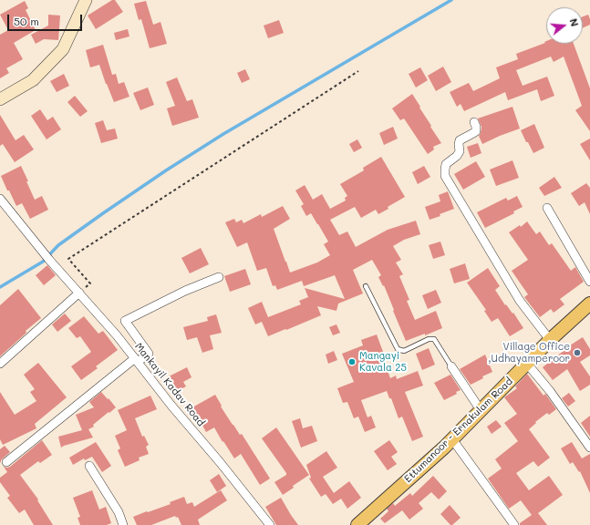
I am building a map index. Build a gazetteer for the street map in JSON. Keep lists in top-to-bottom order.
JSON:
{
  "streets": {
    "main road": ["Ettumanoor - Ernakulam Road"],
    "street": ["Mankayil Kadav Road"]
  },
  "places": ["Village Office ,Udhayamperoor", "Mangayi Kavala 25"],
  "scale_bar": "50 m",
  "north": "right"
}
